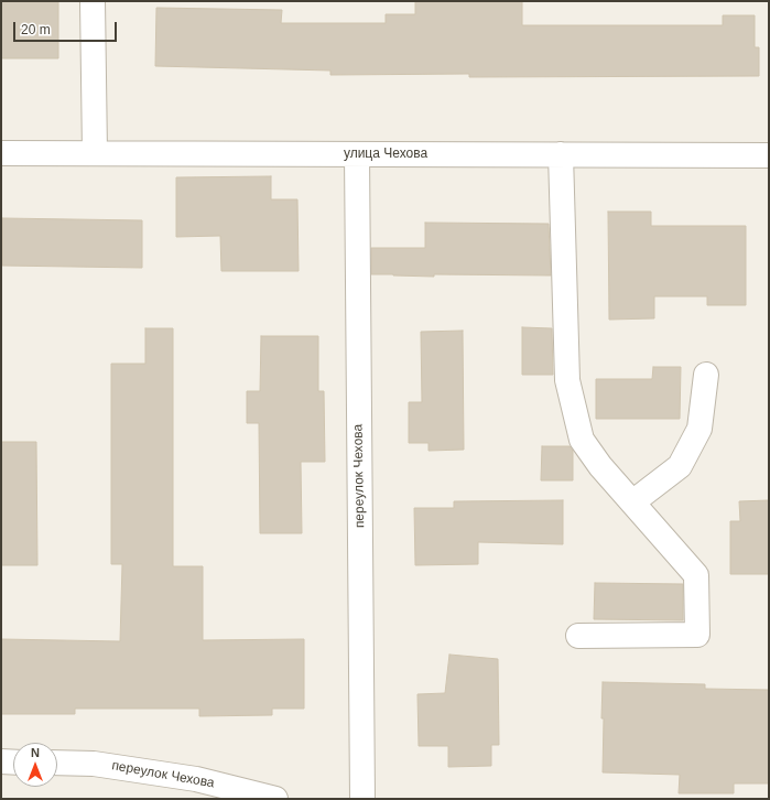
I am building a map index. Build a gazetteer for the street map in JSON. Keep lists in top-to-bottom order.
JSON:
{
  "streets": {
    "street": ["улица Чехова", "переулок Чехова"]
  },
  "crossings": [
    ["улица Чехова", "переулок Чехова"]
  ],
  "scale_bar": "20 m",
  "north": "top"
}
